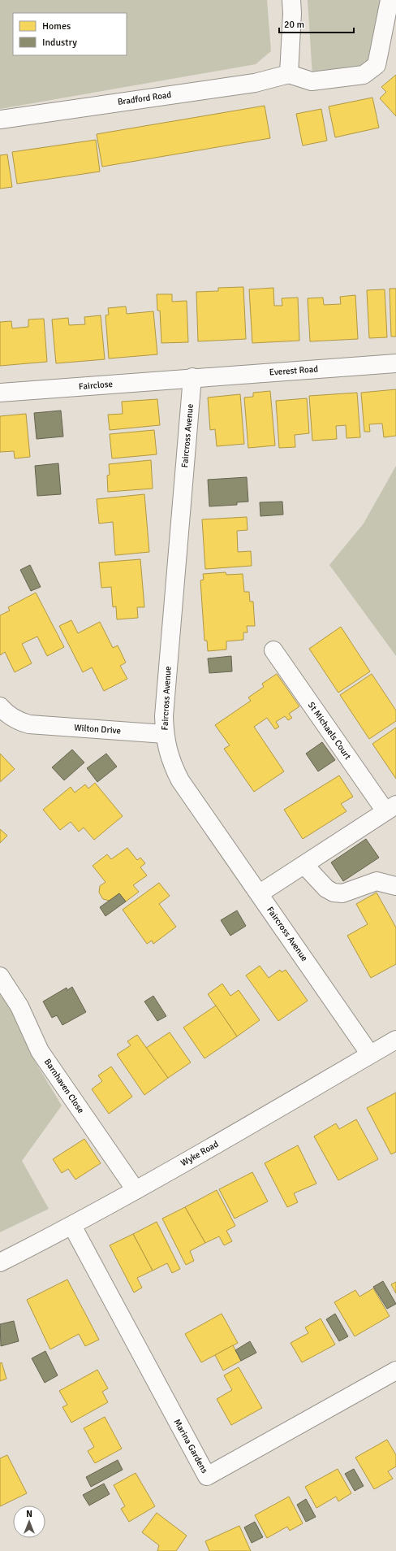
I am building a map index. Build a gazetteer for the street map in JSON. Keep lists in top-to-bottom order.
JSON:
{
  "streets": {
    "street": [
      "Bradford Road",
      "Everest Road",
      "Fairclose",
      "Faircross Avenue",
      "Wilton Drive",
      "St Michaels Court",
      "Barnhaven Close",
      "Wyke Road",
      "Marina Gardens"
    ]
  },
  "crossings": [
    ["Everest Road", "Fairclose"],
    ["Everest Road", "Faircross Avenue"],
    ["Fairclose", "Faircross Avenue"],
    ["Faircross Avenue", "Wilton Drive"],
    ["Faircross Avenue", "St Michaels Court"],
    ["Faircross Avenue", "Wyke Road"],
    ["Barnhaven Close", "Wyke Road"],
    ["Wyke Road", "Marina Gardens"]
  ],
  "legend": ["Homes", "Industry"],
  "scale_bar": "20 m",
  "north": "top"
}
